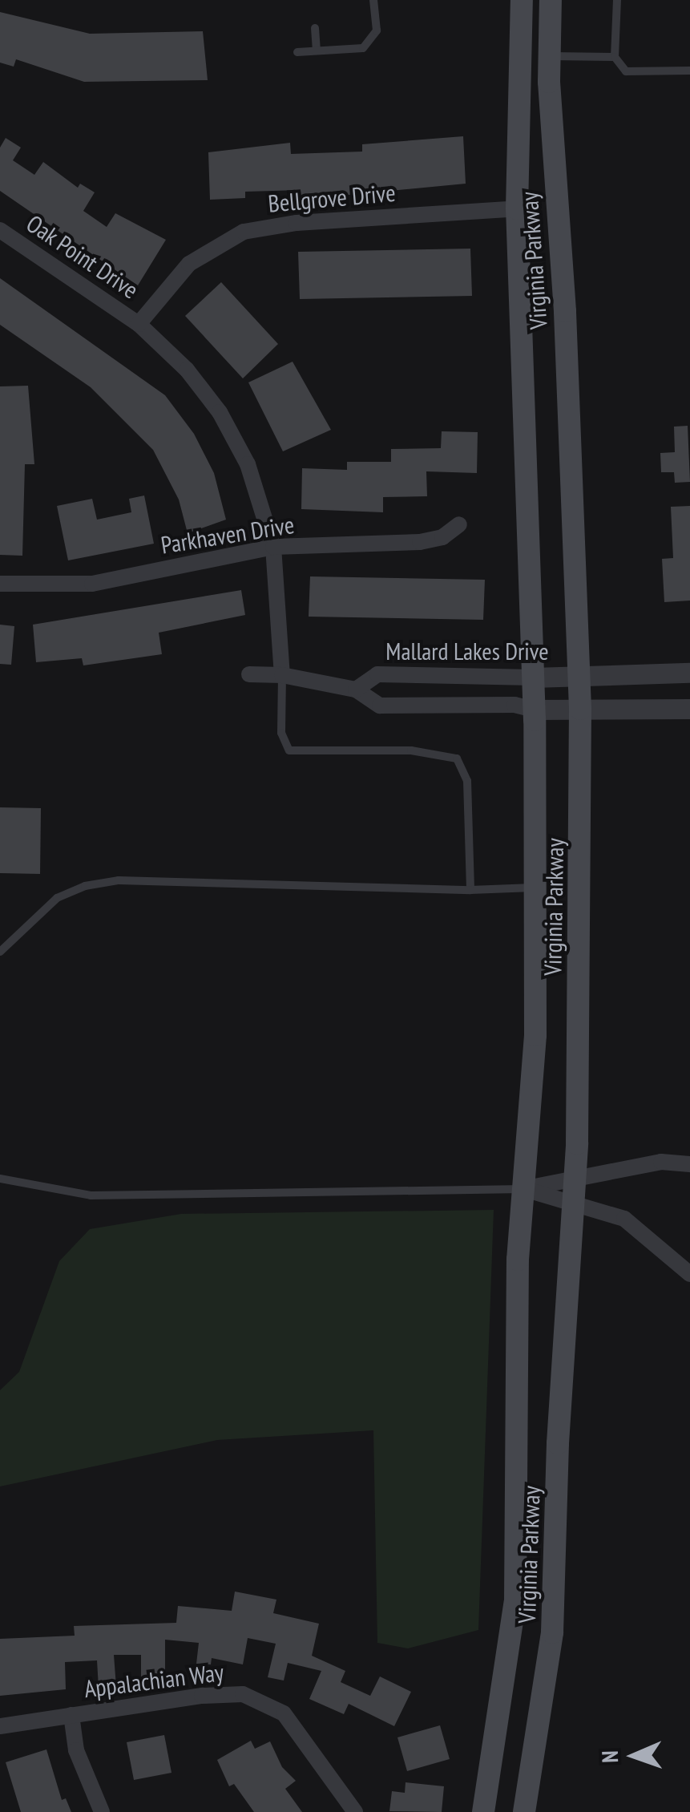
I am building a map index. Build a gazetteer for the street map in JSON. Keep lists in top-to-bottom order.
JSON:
{
  "streets": {
    "main road": ["Virginia Parkway"],
    "street": [
      "Bellgrove Drive",
      "Oak Point Drive",
      "Parkhaven Drive",
      "Mallard Lakes Drive",
      "Appalachian Way"
    ]
  },
  "crossings": [
    ["Bellgrove Drive", "Oak Point Drive"],
    ["Bellgrove Drive", "Virginia Parkway"],
    ["Oak Point Drive", "Parkhaven Drive"],
    ["Virginia Parkway", "Mallard Lakes Drive"]
  ],
  "north": "left"
}
